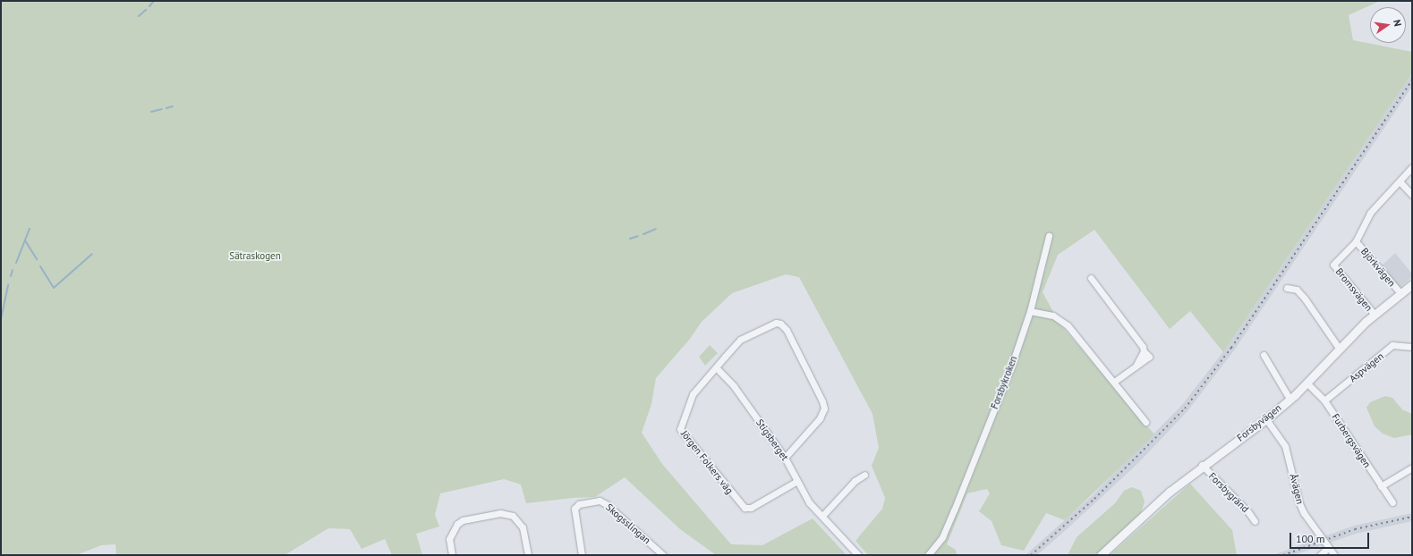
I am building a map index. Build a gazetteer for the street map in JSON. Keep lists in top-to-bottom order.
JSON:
{
  "streets": {
    "street": [
      "Björkvägen",
      "Bromsvägen",
      "Aspvägen",
      "Forsbykroken",
      "Forsbyvägen",
      "Stigsberget",
      "Furbergsvägen",
      "Jörgen Folkers väg",
      "Åvägen",
      "Forsbygränd",
      "Skogsslingan"
    ]
  },
  "crossings": [
    ["Björkvägen", "Bromsvägen"],
    ["Björkvägen", "Forsbyvägen"],
    ["Bromsvägen", "Forsbyvägen"],
    ["Aspvägen", "Furbergsvägen"],
    ["Forsbyvägen", "Furbergsvägen"],
    ["Forsbyvägen", "Åvägen"],
    ["Forsbyvägen", "Forsbygränd"],
    ["Stigsberget", "Jörgen Folkers väg"]
  ],
  "parks": ["Sätraskogen"],
  "scale_bar": "100 m",
  "north": "right"
}
